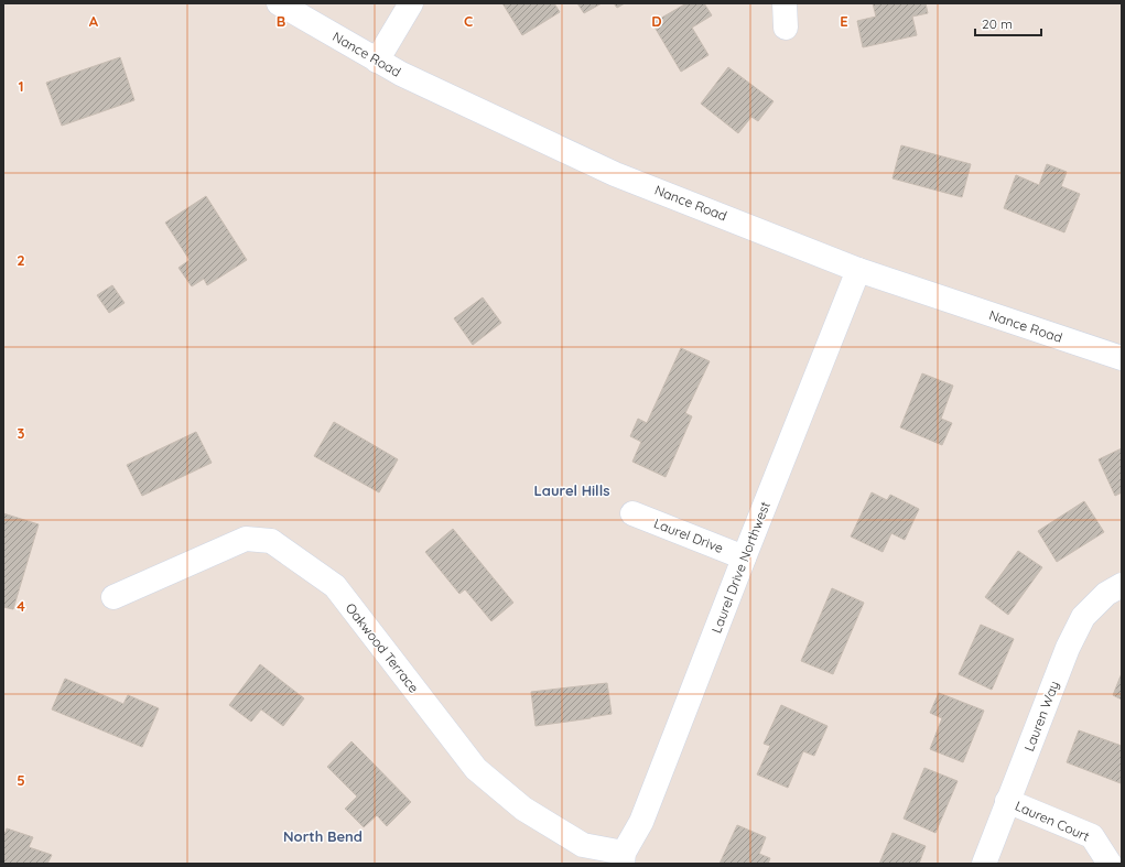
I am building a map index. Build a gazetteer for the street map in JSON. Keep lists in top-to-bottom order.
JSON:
{
  "streets": {
    "street": [
      "Nance Road",
      "Laurel Drive",
      "Laurel Drive Northwest",
      "Oakwood Terrace",
      "Lauren Way",
      "Lauren Court"
    ]
  },
  "crossings": [
    ["Nance Road", "Laurel Drive Northwest"],
    ["Laurel Drive", "Laurel Drive Northwest"],
    ["Laurel Drive Northwest", "Oakwood Terrace"],
    ["Lauren Way", "Lauren Court"]
  ],
  "districts": ["Laurel Hills", "North Bend"],
  "scale_bar": "20 m",
  "grid": {
    "columns": [
      "A",
      "B",
      "C",
      "D",
      "E"
    ],
    "rows": [
      "1",
      "2",
      "3",
      "4",
      "5"
    ]
  }
}
